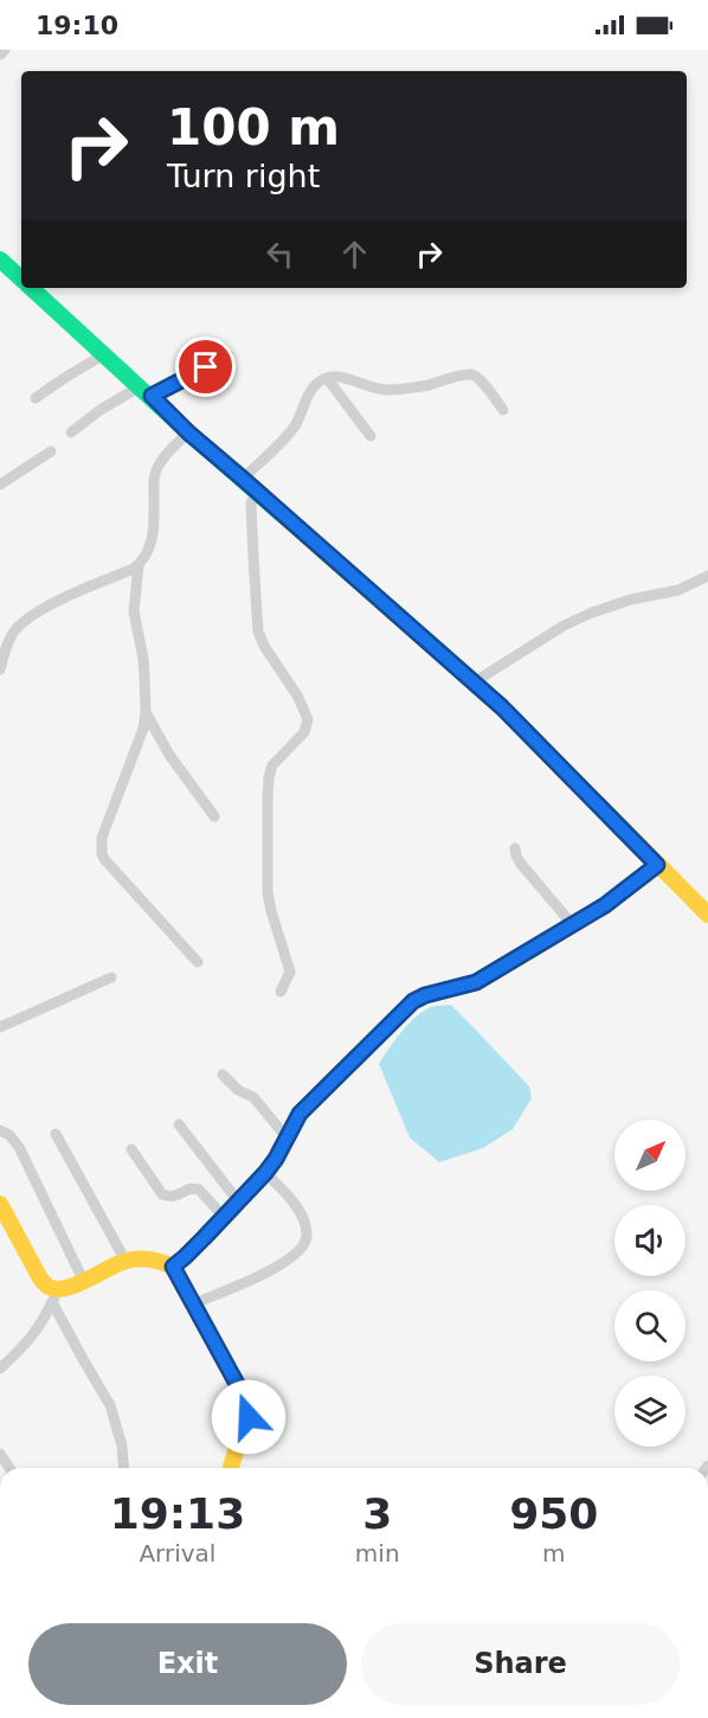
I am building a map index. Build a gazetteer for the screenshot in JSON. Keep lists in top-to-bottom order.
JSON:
{
  "north": "top right",
  "page": {
    "status": "19:10",
    "turn": ["100 m", "Turn right"],
    "eta": [
      "19:13",
      "Arrival",
      "3",
      "min",
      "950",
      "m"
    ],
    "buttons": ["Exit", "Share"]
  }
}
